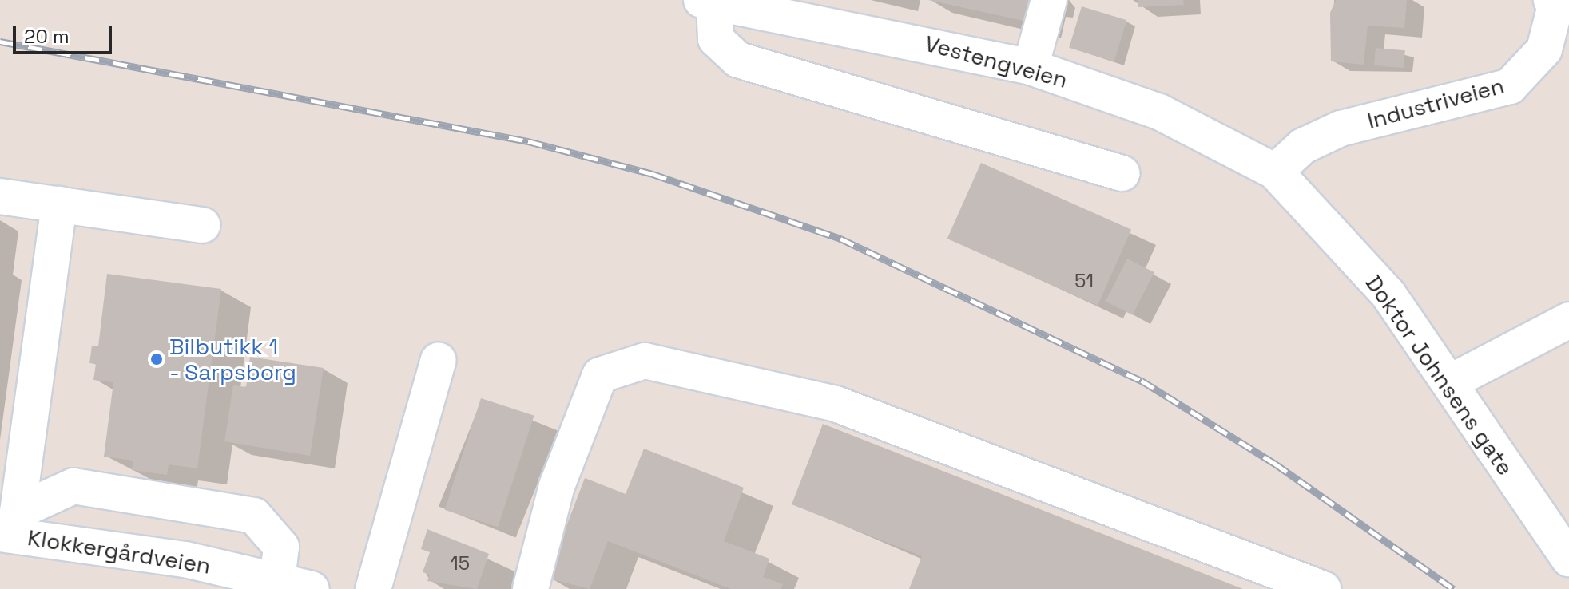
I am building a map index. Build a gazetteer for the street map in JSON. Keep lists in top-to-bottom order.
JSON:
{
  "streets": {
    "street": [
      "Vestengveien",
      "Industriveien",
      "Doktor Johnsens gate",
      "Klokkergårdveien"
    ]
  },
  "crossings": [
    ["Vestengveien", "Industriveien"],
    ["Vestengveien", "Doktor Johnsens gate"],
    ["Industriveien", "Doktor Johnsens gate"]
  ],
  "places": ["Bilbutikk 1 - Sarpsborg"],
  "house_numbers": ["51", "15"],
  "scale_bar": "20 m"
}
